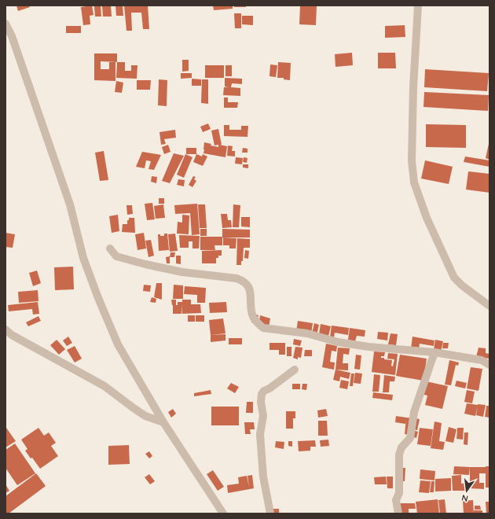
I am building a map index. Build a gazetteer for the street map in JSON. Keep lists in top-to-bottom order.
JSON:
{
  "north": "bottom"
}
